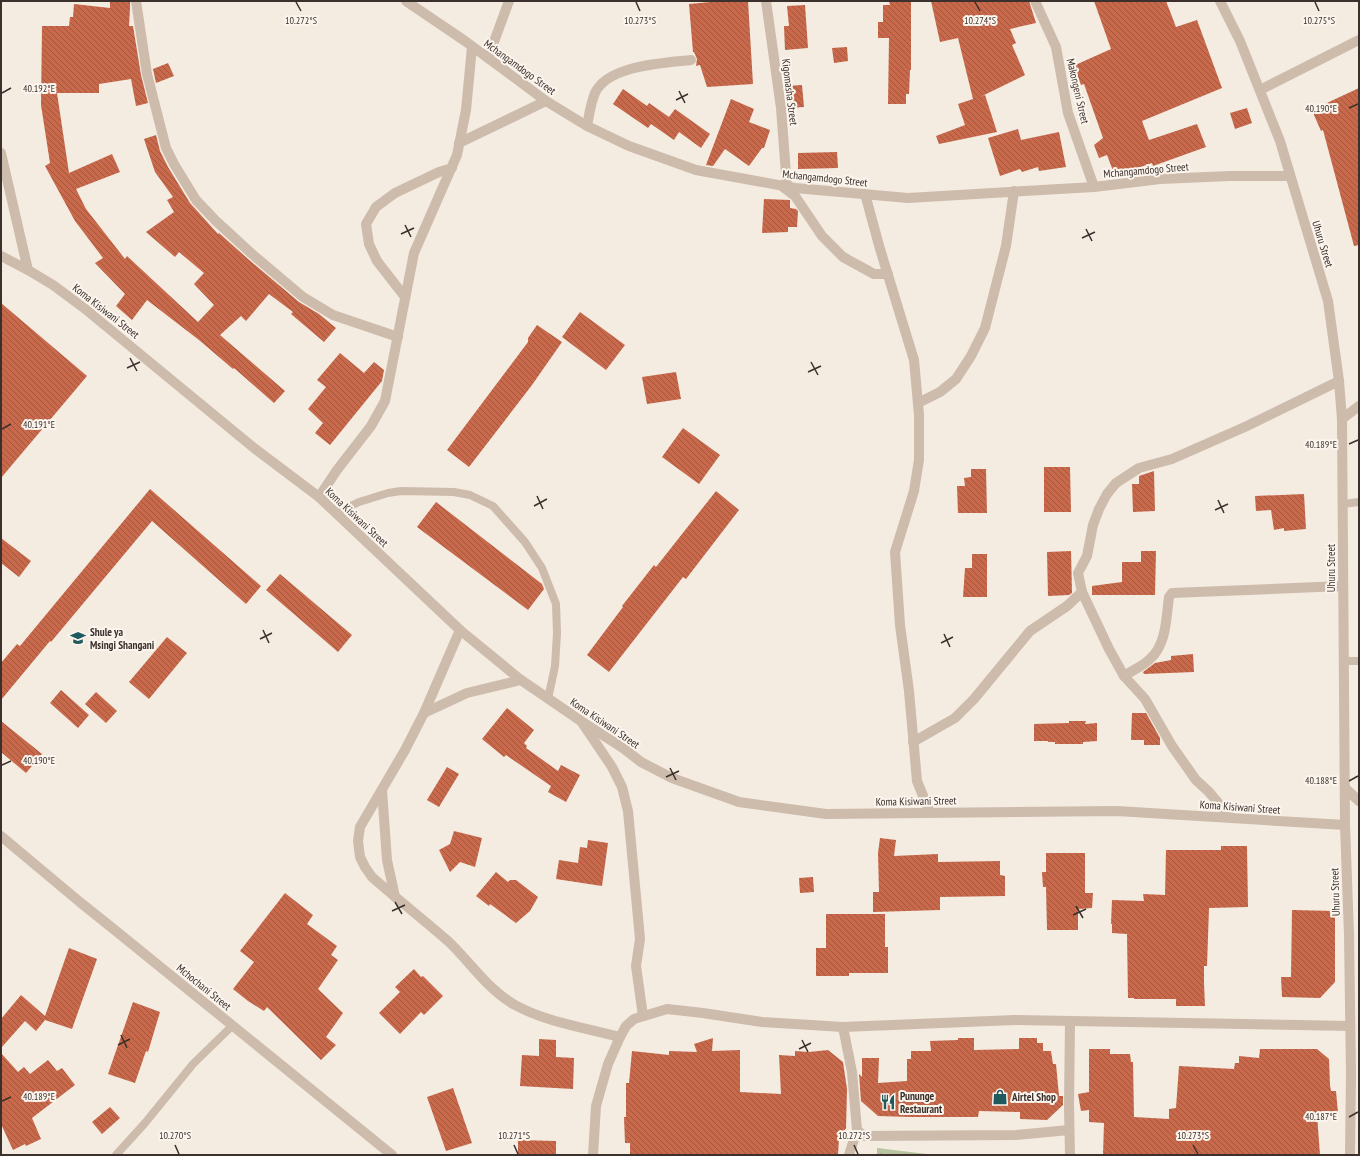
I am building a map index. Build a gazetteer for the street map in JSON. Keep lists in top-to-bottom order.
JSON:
{
  "streets": {
    "street": [
      "Mchangamdogo Street",
      "Makongeni Street",
      "Kigomasha Street",
      "Uhuru Street",
      "Koma Kisiwani Street",
      "Mchochani Street"
    ]
  },
  "crossings": [
    ["Mchangamdogo Street", "Makongeni Street"],
    ["Mchangamdogo Street", "Kigomasha Street"],
    ["Mchangamdogo Street", "Uhuru Street"],
    ["Uhuru Street", "Koma Kisiwani Street"]
  ],
  "places": {
    "school or university": ["Shule ya Msingi Shangani"],
    "shop": ["Airtel Shop"],
    "restaurant": ["Pununge Restaurant"]
  },
  "coordinates": [
    "10.272°S",
    "10.273°S",
    "10.274°S",
    "10.275°S",
    "40.192°E",
    "40.190°E",
    "40.191°E",
    "40.189°E",
    "40.188°E",
    "40.187°E",
    "10.270°S",
    "10.271°S"
  ]
}
